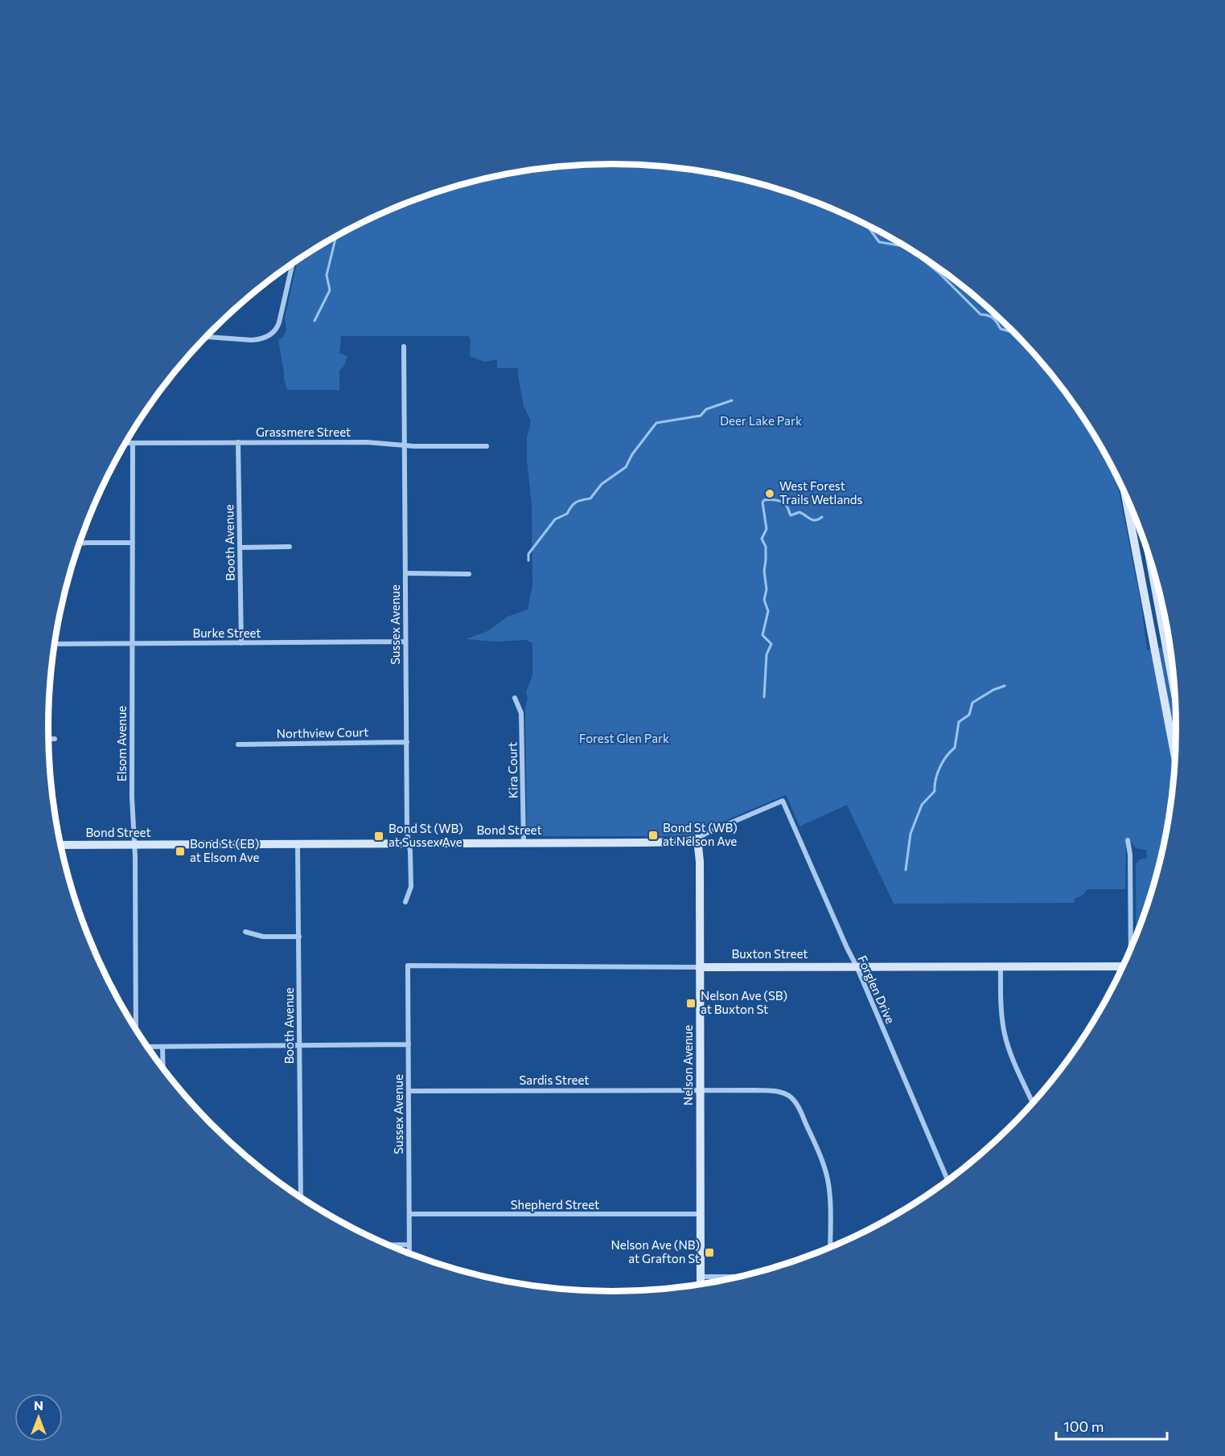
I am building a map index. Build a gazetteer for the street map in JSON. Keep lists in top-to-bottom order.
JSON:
{
  "streets": {
    "street": [
      "Grassmere Street",
      "Booth Avenue",
      "Sussex Avenue",
      "Burke Street",
      "Northview Court",
      "Elsom Avenue",
      "Kira Court",
      "Bond Street",
      "Buxton Street",
      "Forglen Drive",
      "Nelson Avenue",
      "Sardis Street",
      "Shepherd Street"
    ]
  },
  "crossings": [
    ["Grassmere Street", "Booth Avenue"],
    ["Grassmere Street", "Sussex Avenue"],
    ["Grassmere Street", "Elsom Avenue"],
    ["Booth Avenue", "Burke Street"],
    ["Booth Avenue", "Bond Street"],
    ["Sussex Avenue", "Burke Street"],
    ["Sussex Avenue", "Northview Court"],
    ["Sussex Avenue", "Bond Street"],
    ["Sussex Avenue", "Buxton Street"],
    ["Sussex Avenue", "Sardis Street"],
    ["Sussex Avenue", "Shepherd Street"],
    ["Burke Street", "Elsom Avenue"],
    ["Elsom Avenue", "Bond Street"],
    ["Kira Court", "Bond Street"],
    ["Bond Street", "Forglen Drive"],
    ["Bond Street", "Nelson Avenue"],
    ["Buxton Street", "Forglen Drive"],
    ["Buxton Street", "Nelson Avenue"],
    ["Nelson Avenue", "Sardis Street"],
    ["Nelson Avenue", "Shepherd Street"]
  ],
  "parks": ["Deer Lake Park", "Forest Glen Park"],
  "places": {
    "other": ["West Forest Trails Wetlands"],
    "transit": [
      "Bond St (WB) at Nelson Ave",
      "Bond St (WB) at Sussex Ave",
      "Bond St (EB) at Elsom Ave",
      "Nelson Ave (SB) at Buxton St",
      "Nelson Ave (NB) at Grafton St"
    ]
  },
  "scale_bar": "100 m",
  "north": "top"
}
